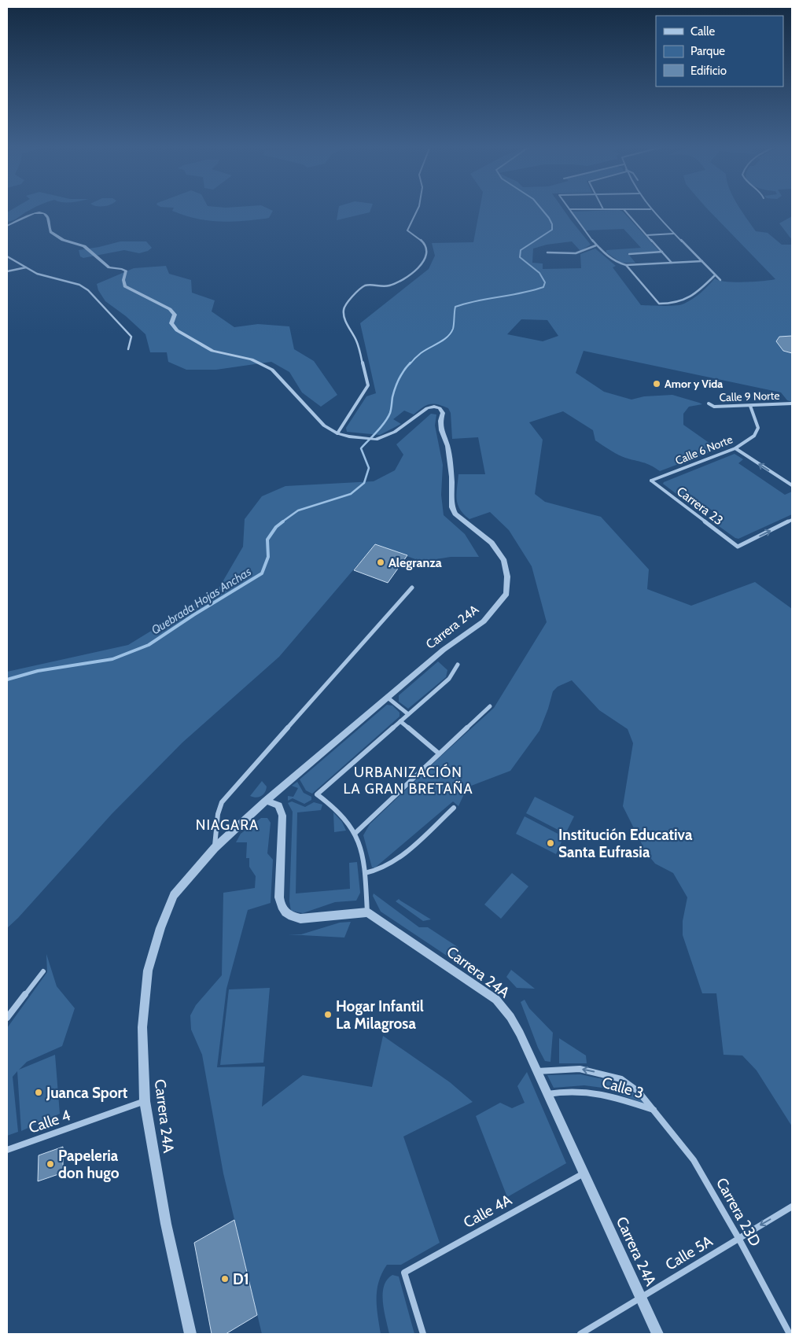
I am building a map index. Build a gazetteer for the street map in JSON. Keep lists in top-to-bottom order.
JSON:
{
  "streets": {
    "street": [
      "Calle 9 Norte",
      "Calle 6 Norte",
      "Carrera 23",
      "Carrera 24A",
      "Calle 3",
      "Calle 4",
      "Calle 4A",
      "Carrera 23D",
      "Calle 5A"
    ]
  },
  "crossings": [
    ["Calle 9 Norte", "Calle 6 Norte"],
    ["Calle 6 Norte", "Carrera 23"],
    ["Carrera 24A", "Calle 3"],
    ["Carrera 24A", "Calle 4"],
    ["Carrera 24A", "Calle 4A"],
    ["Carrera 24A", "Calle 5A"],
    ["Calle 3", "Carrera 23D"],
    ["Carrera 23D", "Calle 5A"]
  ],
  "one_way": ["Carrera 23"],
  "districts": ["URBANIZACIÓN LA GRAN BRETAÑA", "NIAGARA"],
  "water": ["Quebrada Hojas Anchas"],
  "places": [
    "Amor y Vida",
    "Alegranza",
    "Institución Educativa Santa Eufrasia",
    "Hogar Infantil La Milagrosa",
    "Juanca Sport",
    "Papeleria don hugo",
    "D1"
  ],
  "legend": ["Calle", "Parque", "Edificio"]
}
